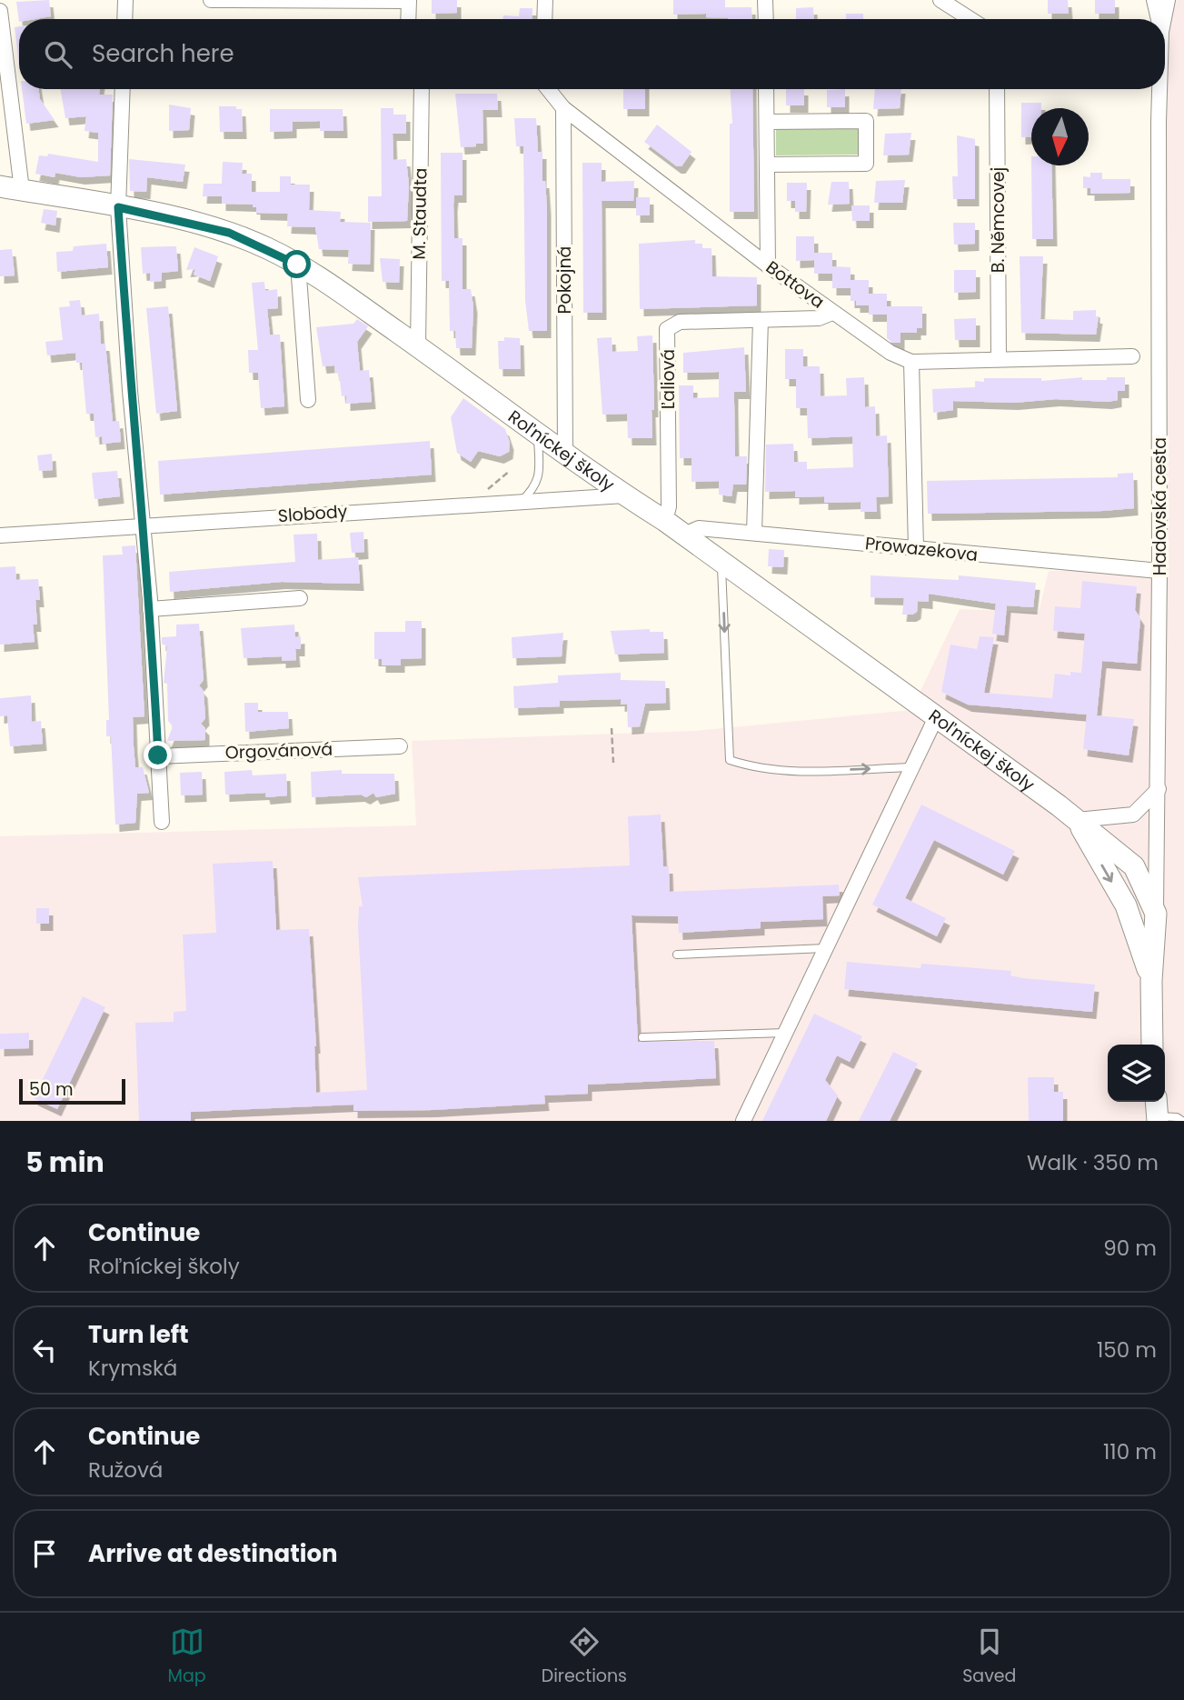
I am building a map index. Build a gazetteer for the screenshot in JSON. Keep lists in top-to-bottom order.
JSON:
{
  "streets": {
    "main road": ["Roľníckej školy", "Hadovská cesta"],
    "street": [
      "M. Staudta",
      "B. Němcovej",
      "Pokojná",
      "Bottova",
      "Ľaliová",
      "Slobody",
      "Prowazekova",
      "Orgovánová"
    ]
  },
  "crossings": [
    ["M. Staudta", "Roľníckej školy"],
    ["Pokojná", "Bottova"],
    ["Pokojná", "Roľníckej školy"],
    ["Bottova", "Ľaliová"],
    ["Ľaliová", "Roľníckej školy"],
    ["Roľníckej školy", "Hadovská cesta"],
    ["Roľníckej školy", "Slobody"],
    ["Roľníckej školy", "Prowazekova"],
    ["Hadovská cesta", "Prowazekova"]
  ],
  "scale_bar": "50 m",
  "north": "bottom",
  "page": {
    "search": "Search here",
    "scale": "50 m",
    "heading": ["5 min", "Walk · 350 m"],
    "list": [
      ["Continue", "Roľníckej školy", "90 m"],
      ["Turn left", "Krymská", "150 m"],
      ["Continue", "Ružová", "110 m"],
      "Arrive at destination"
    ],
    "nav": ["Map", "Directions", "Saved"]
  }
}
